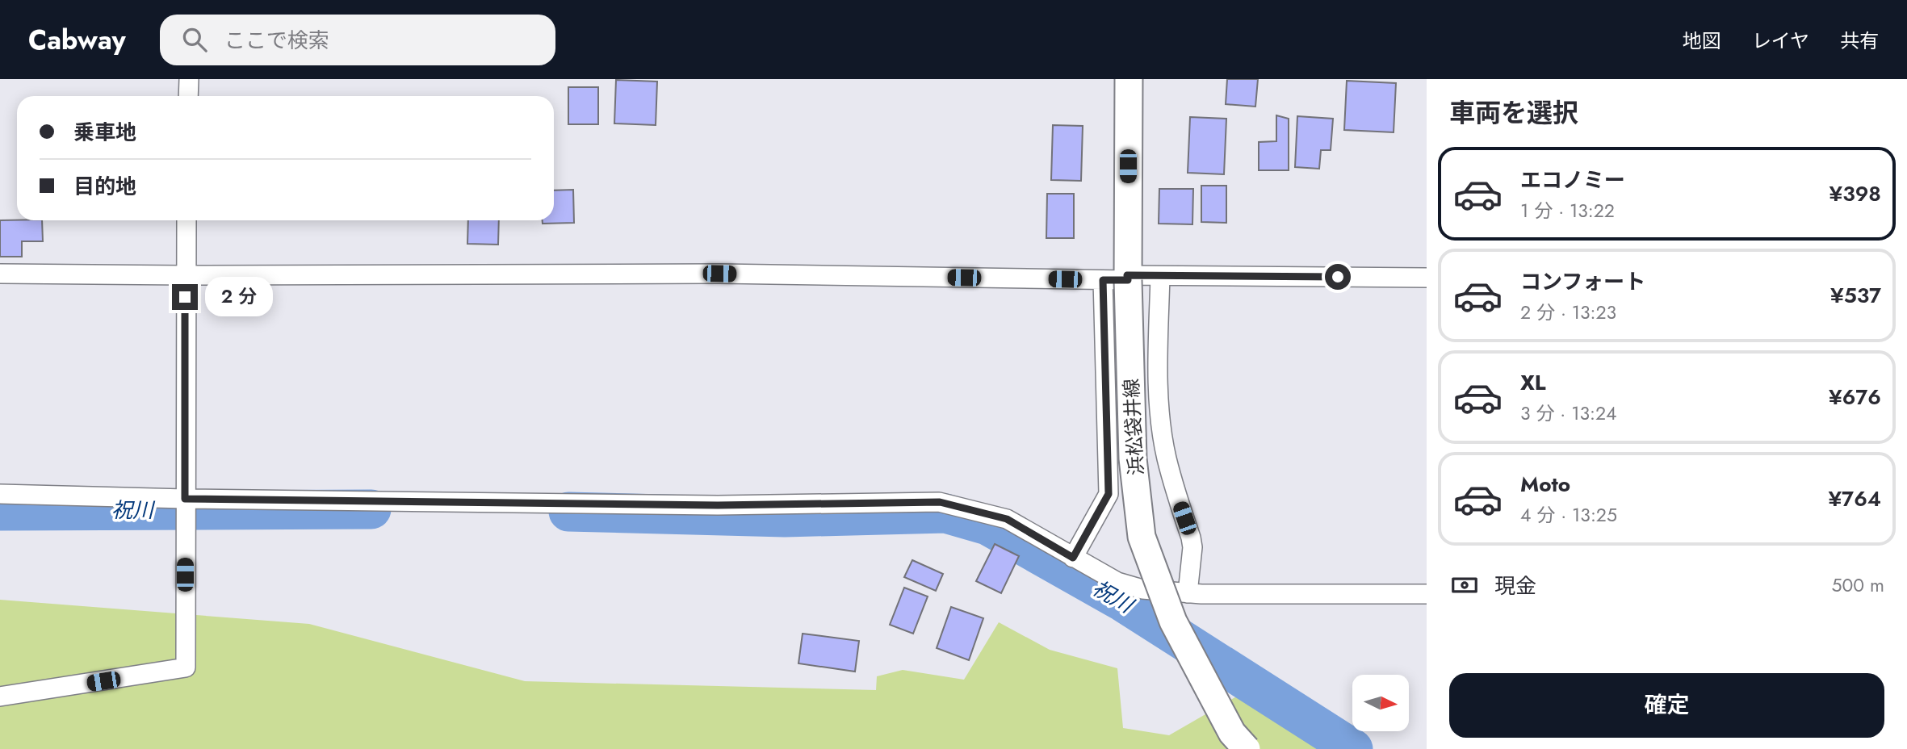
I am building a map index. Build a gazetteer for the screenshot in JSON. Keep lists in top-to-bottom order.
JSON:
{
  "streets": {
    "main road": ["浜松袋井線"]
  },
  "water": ["祝川"],
  "north": "right",
  "page": {
    "header": "Cabway",
    "search": "ここで検索",
    "nav": ["地図", "レイヤ", "共有"],
    "heading": "車両を選択",
    "banner": ["乗車地", "目的地"],
    "list": [
      {
        "name": "エコノミー",
        "note": "1 分 · 13:22",
        "value": "¥398"
      },
      {
        "name": "コンフォート",
        "note": "2 分 · 13:23",
        "value": "¥537"
      },
      {
        "name": "XL",
        "note": "3 分 · 13:24",
        "value": "¥676"
      },
      {
        "name": "Moto",
        "note": "4 分 · 13:25",
        "value": "¥764"
      }
    ],
    "bubble": "2 分",
    "pay": ["現金", "500 m"],
    "buttons": "確定"
  }
}
